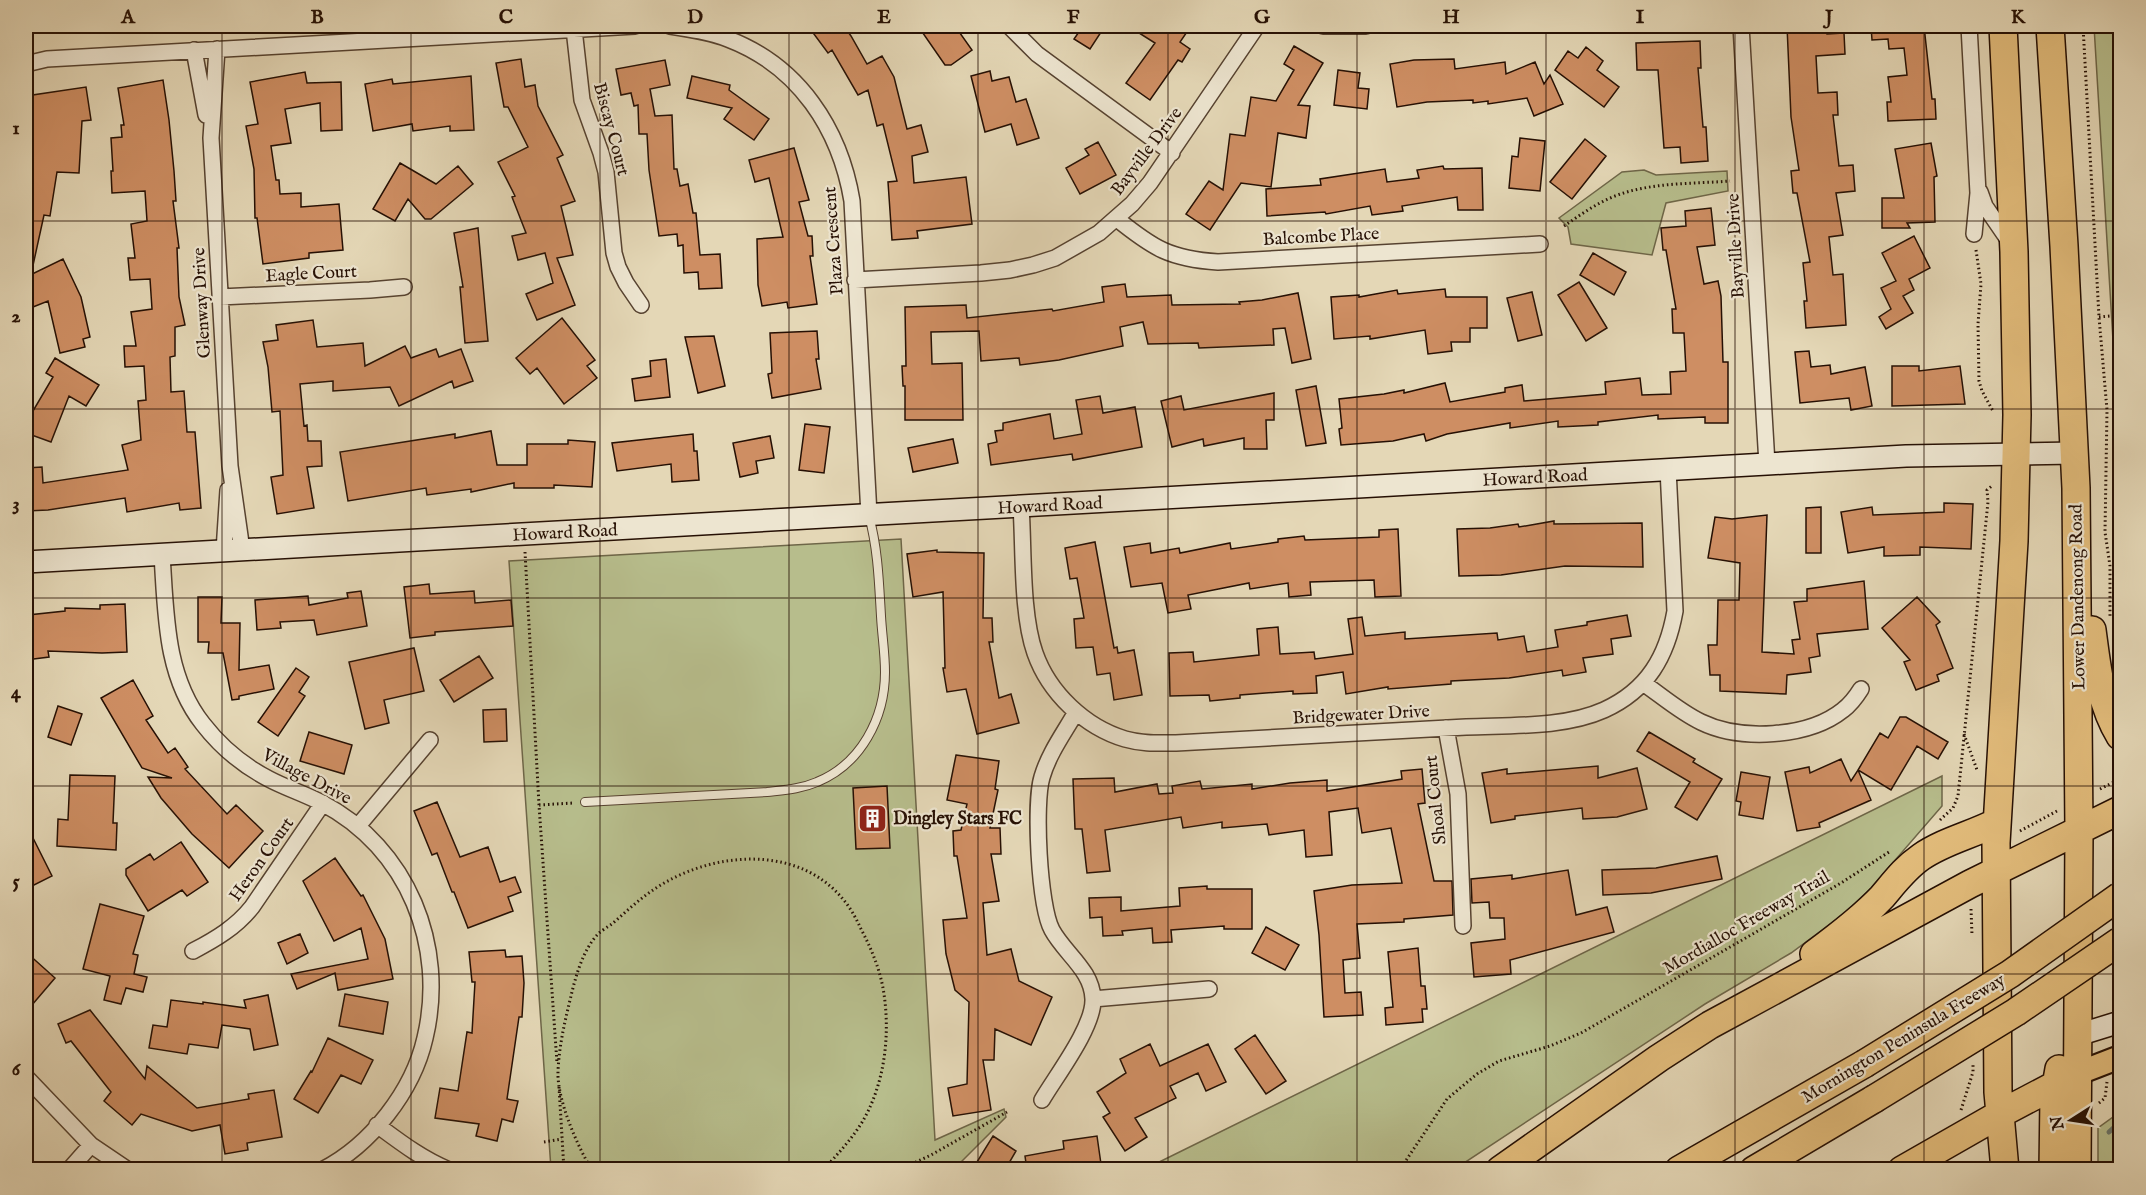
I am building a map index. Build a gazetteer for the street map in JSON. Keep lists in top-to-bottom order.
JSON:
{
  "streets": {
    "highway": ["Lower Dandenong Road", "Mornington Peninsula Freeway"],
    "main road": ["Howard Road"],
    "street": [
      "Biscay Court",
      "Bayville Drive",
      "Balcombe Place",
      "Plaza Crescent",
      "Eagle Court",
      "Glenway Drive",
      "Bridgewater Drive",
      "Village Drive",
      "Shoal Court",
      "Heron Court"
    ],
    "path": ["Mordialloc Freeway Trail"]
  },
  "crossings": [
    ["Bayville Drive", "Balcombe Place"],
    ["Bayville Drive", "Plaza Crescent"],
    ["Bayville Drive", "Howard Road"],
    ["Plaza Crescent", "Howard Road"],
    ["Eagle Court", "Glenway Drive"],
    ["Glenway Drive", "Howard Road"],
    ["Howard Road", "Lower Dandenong Road"],
    ["Howard Road", "Bridgewater Drive"],
    ["Howard Road", "Village Drive"],
    ["Bridgewater Drive", "Shoal Court"],
    ["Village Drive", "Heron Court"]
  ],
  "places": {
    "building": ["Dingley Stars FC"]
  },
  "north": "left",
  "grid": {
    "columns": [
      "A",
      "B",
      "C",
      "D",
      "E",
      "F",
      "G",
      "H",
      "I",
      "J",
      "K"
    ],
    "rows": [
      "1",
      "2",
      "3",
      "4",
      "5",
      "6"
    ]
  }
}
